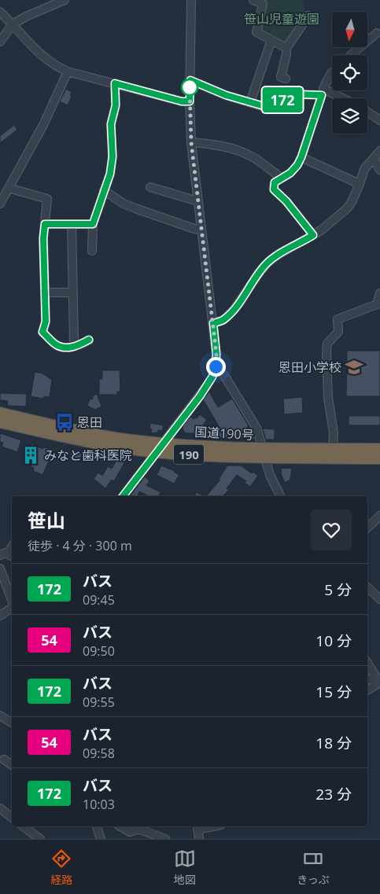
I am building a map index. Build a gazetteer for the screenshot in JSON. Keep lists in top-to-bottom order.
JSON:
{
  "streets": {
    "highway": ["国道190号", "190"]
  },
  "parks": ["笹山児童遊園"],
  "places": {
    "school or university": ["恩田小学校"],
    "bus stop": ["恩田"],
    "building": ["みなと歯科医院"]
  },
  "lines": ["bus line 172"],
  "north": "bottom",
  "page": {
    "on_map": "172",
    "heading": ["笹山", "徒歩 · 4 分 · 300 m"],
    "list": [
      {
        "mark": "172",
        "name": "バス",
        "note": "09:45",
        "value": "5 分"
      },
      {
        "mark": "54",
        "name": "バス",
        "note": "09:50",
        "value": "10 分"
      },
      {
        "mark": "172",
        "name": "バス",
        "note": "09:55",
        "value": "15 分"
      },
      {
        "mark": "54",
        "name": "バス",
        "note": "09:58",
        "value": "18 分"
      },
      {
        "mark": "172",
        "name": "バス",
        "note": "10:03",
        "value": "23 分"
      }
    ],
    "tabs": ["経路", "地図", "きっぷ"]
  }
}
